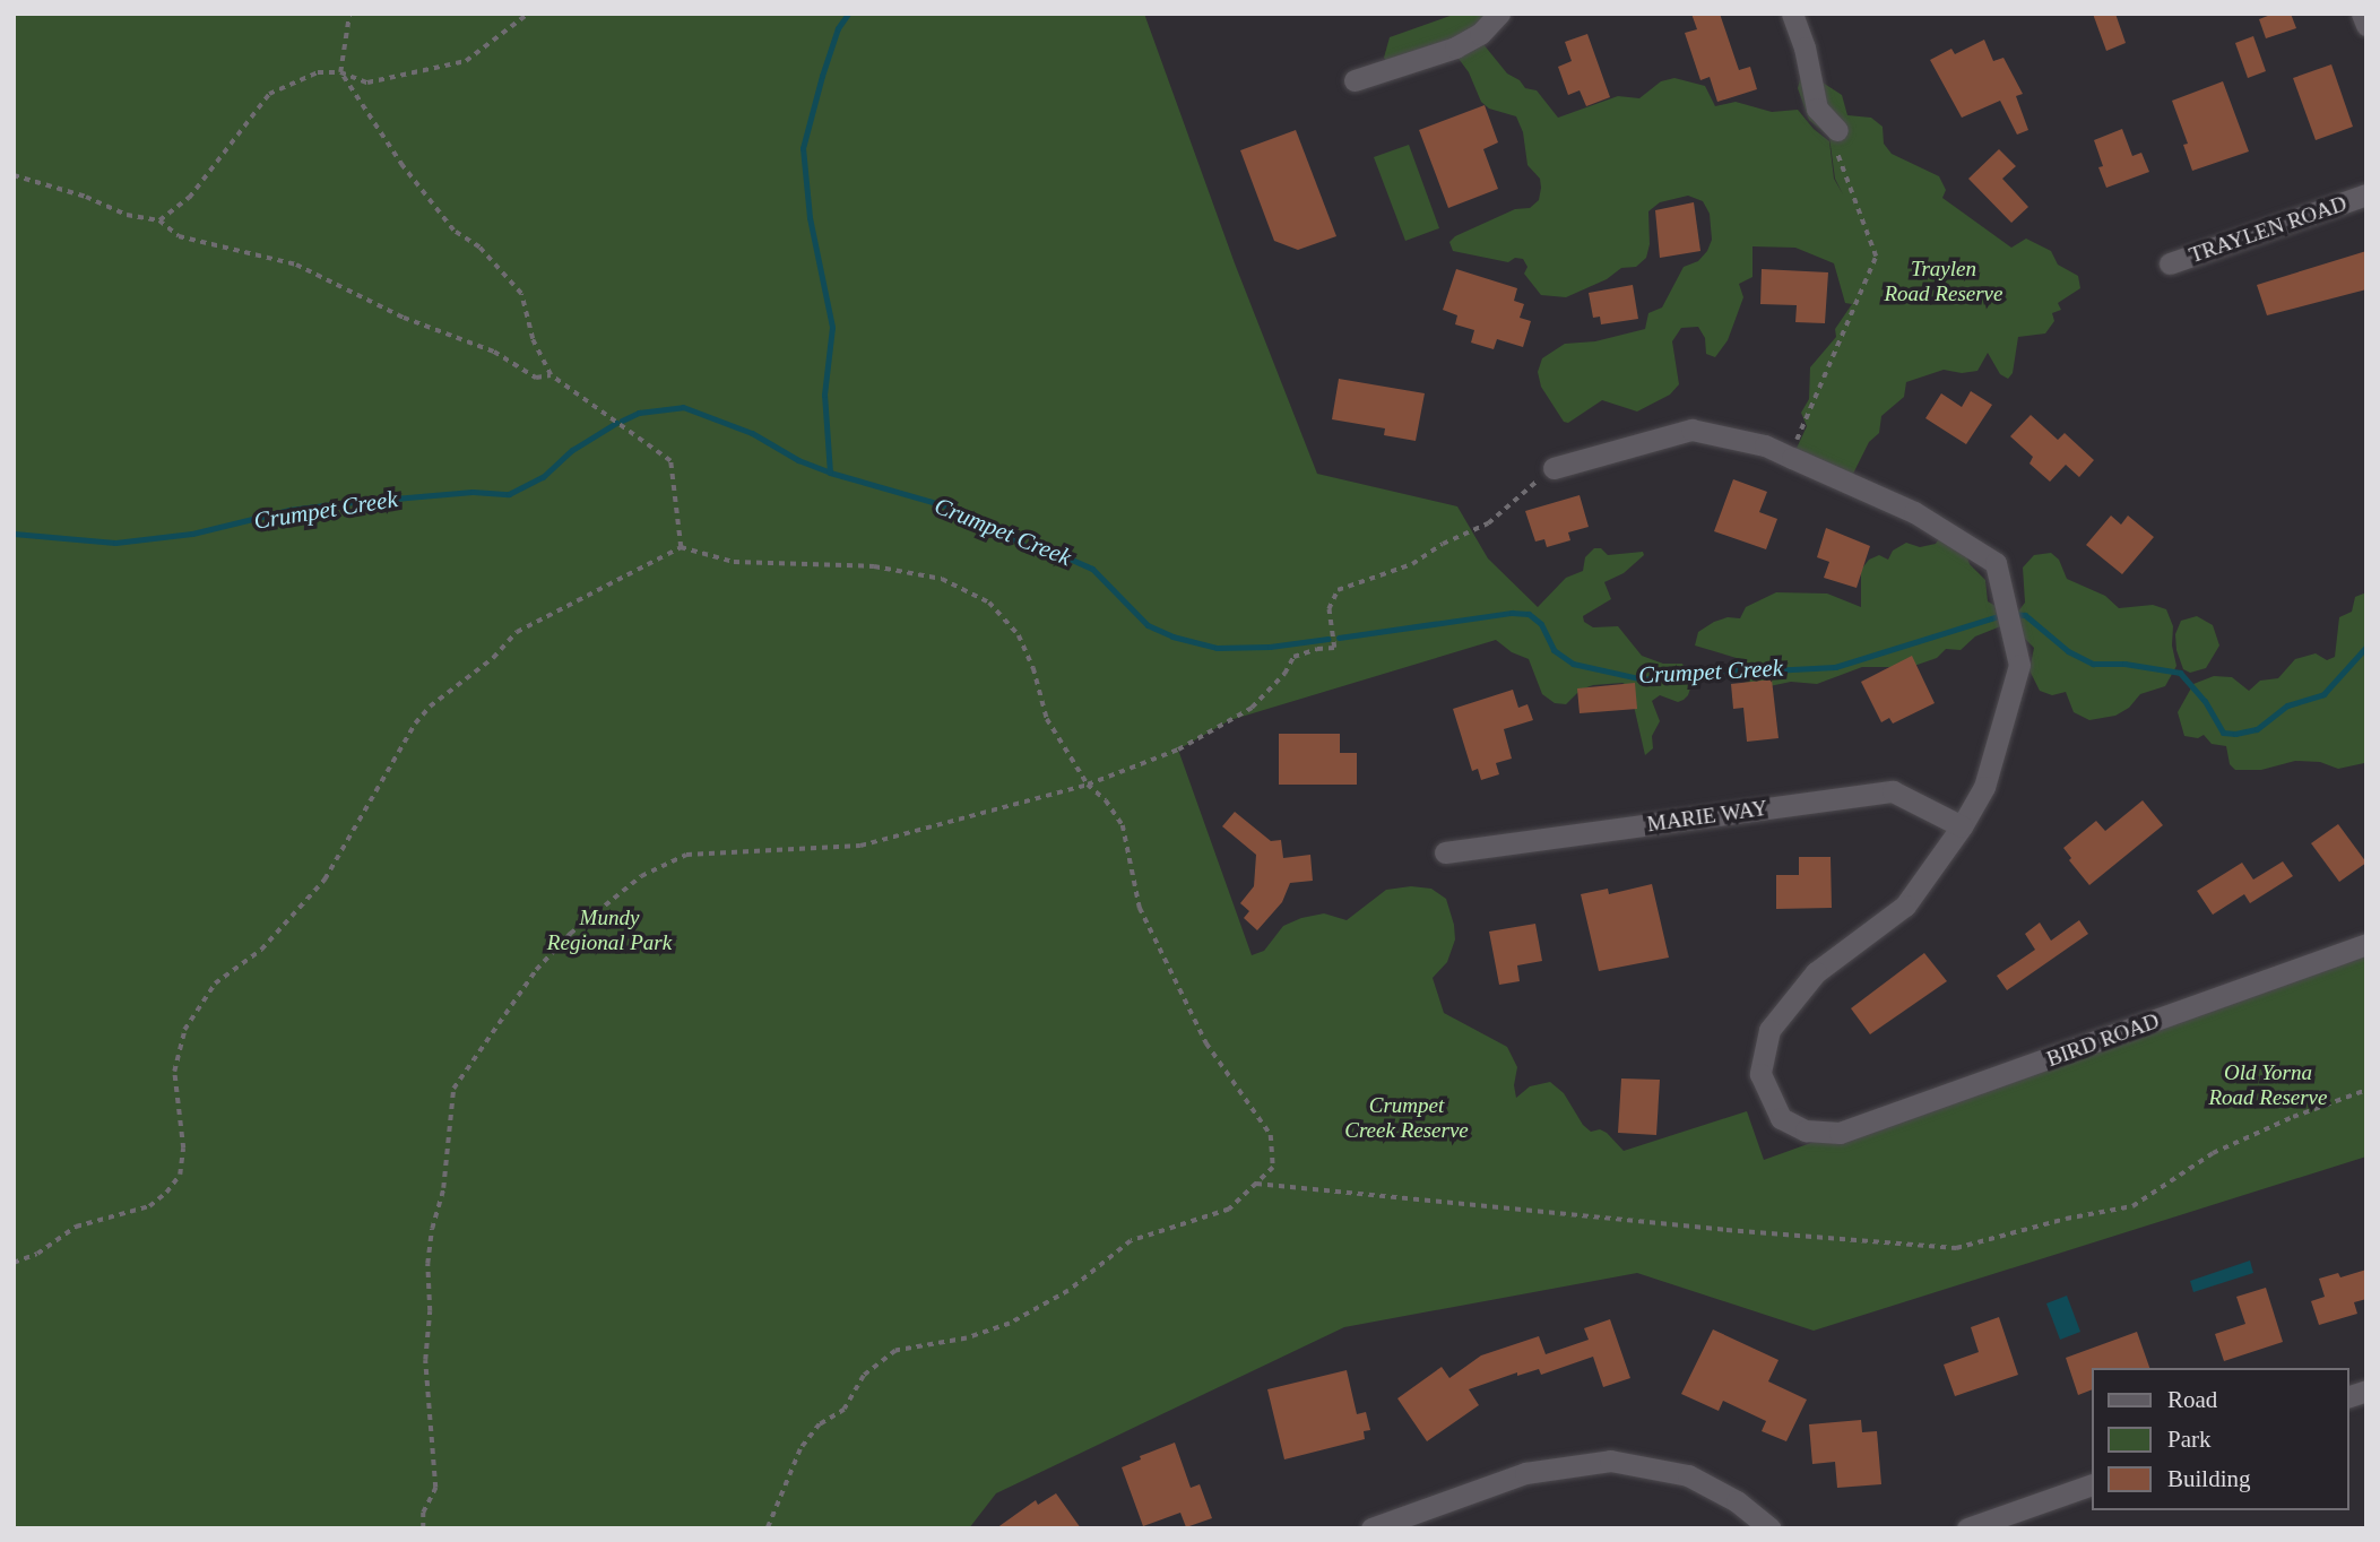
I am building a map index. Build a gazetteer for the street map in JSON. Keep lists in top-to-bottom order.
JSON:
{
  "streets": {
    "street": ["TRAYLEN ROAD", "MARIE WAY", "BIRD ROAD"]
  },
  "crossings": [
    ["MARIE WAY", "BIRD ROAD"]
  ],
  "water": ["Crumpet Creek"],
  "parks": [
    "Traylen Road Reserve",
    "Mundy Regional Park",
    "Old Yorna Road Reserve",
    "Crumpet Creek Reserve"
  ],
  "legend": ["Road", "Park", "Building"]
}
